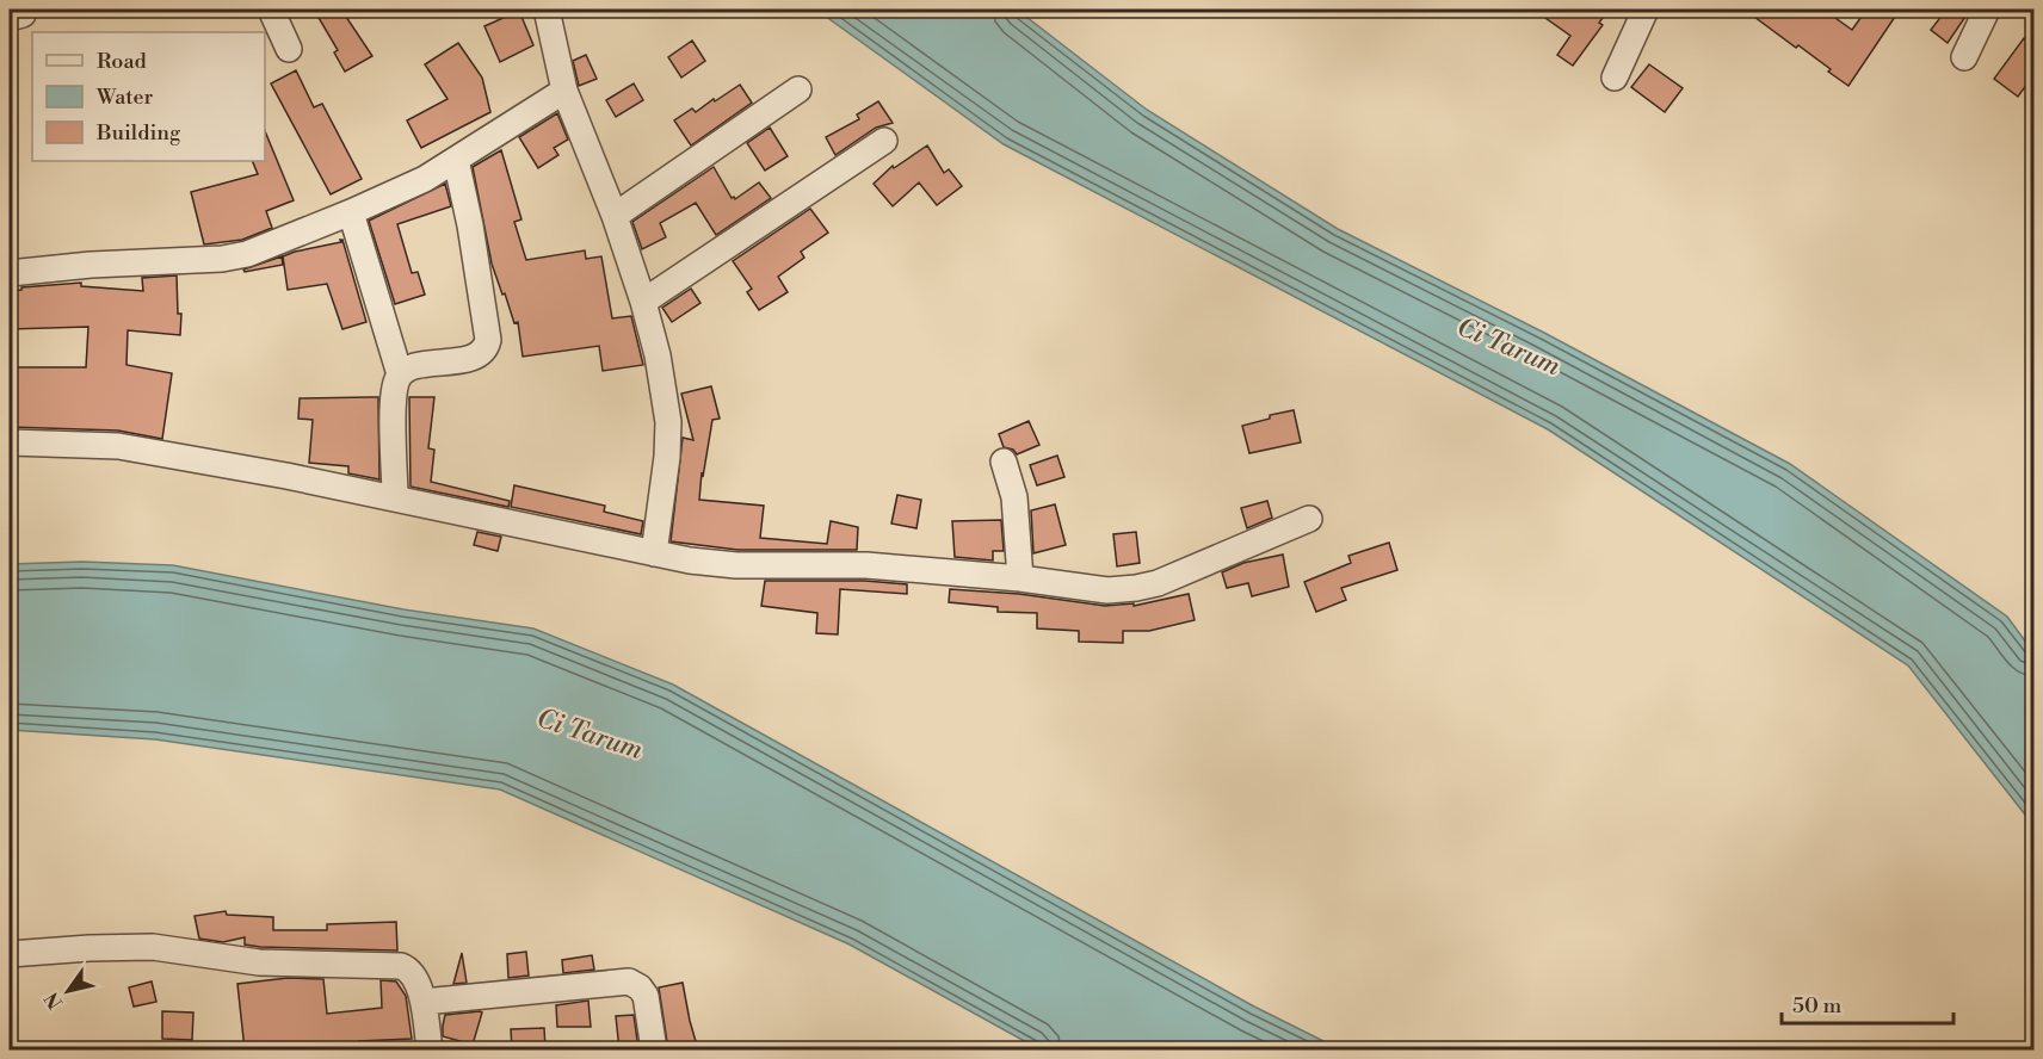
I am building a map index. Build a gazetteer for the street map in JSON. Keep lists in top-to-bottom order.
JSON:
{
  "water": ["Ci Tarum"],
  "legend": ["Road", "Water", "Building"],
  "scale_bar": "50 m",
  "north": "bottom left"
}
